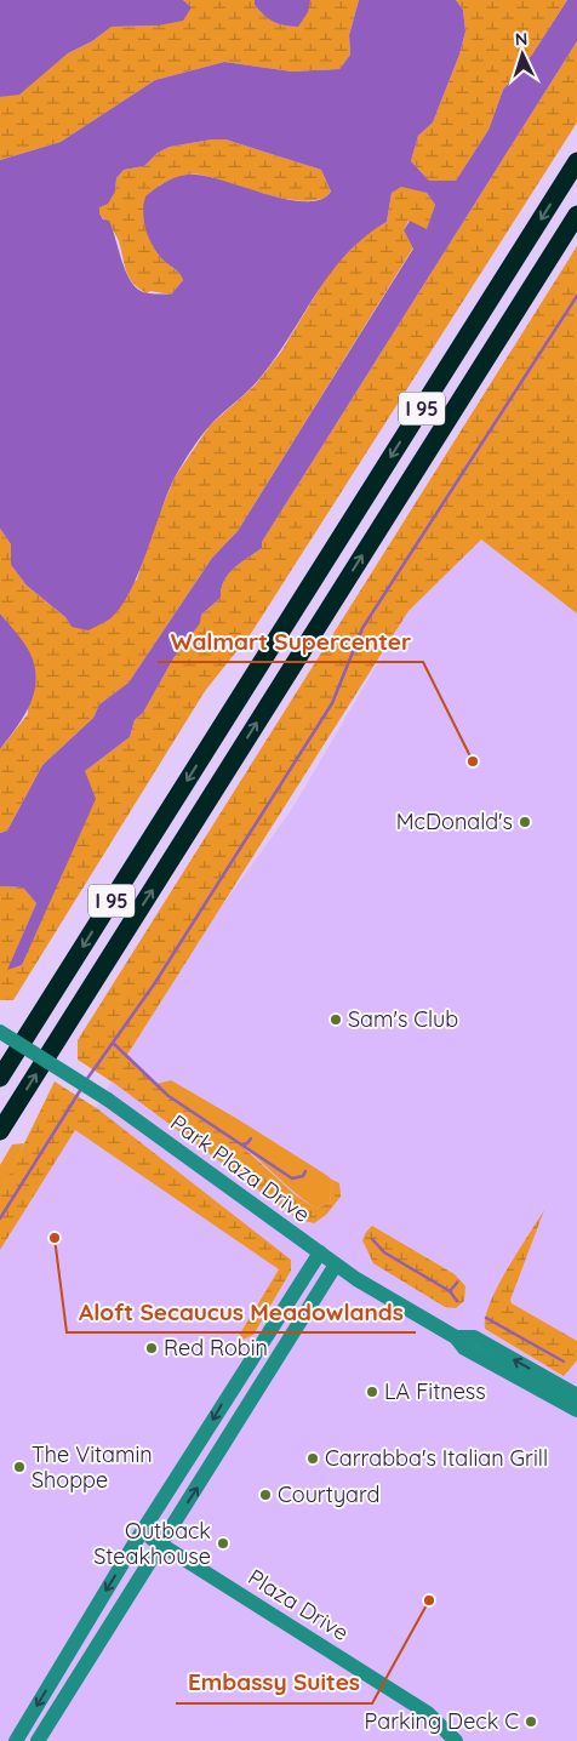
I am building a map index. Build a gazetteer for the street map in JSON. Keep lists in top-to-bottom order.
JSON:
{
  "streets": {
    "highway": ["I 95"],
    "street": ["Park Plaza Drive", "Plaza Drive"]
  },
  "places": [
    "Walmart Supercenter",
    "McDonald's",
    "Sam's Club",
    "Aloft Secaucus Meadowlands",
    "Red Robin",
    "LA Fitness",
    "Carrabba's Italian Grill",
    "The Vitamin Shoppe",
    "Courtyard",
    "Outback Steakhouse",
    "Embassy Suites",
    "Parking Deck C"
  ],
  "north": "top"
}
